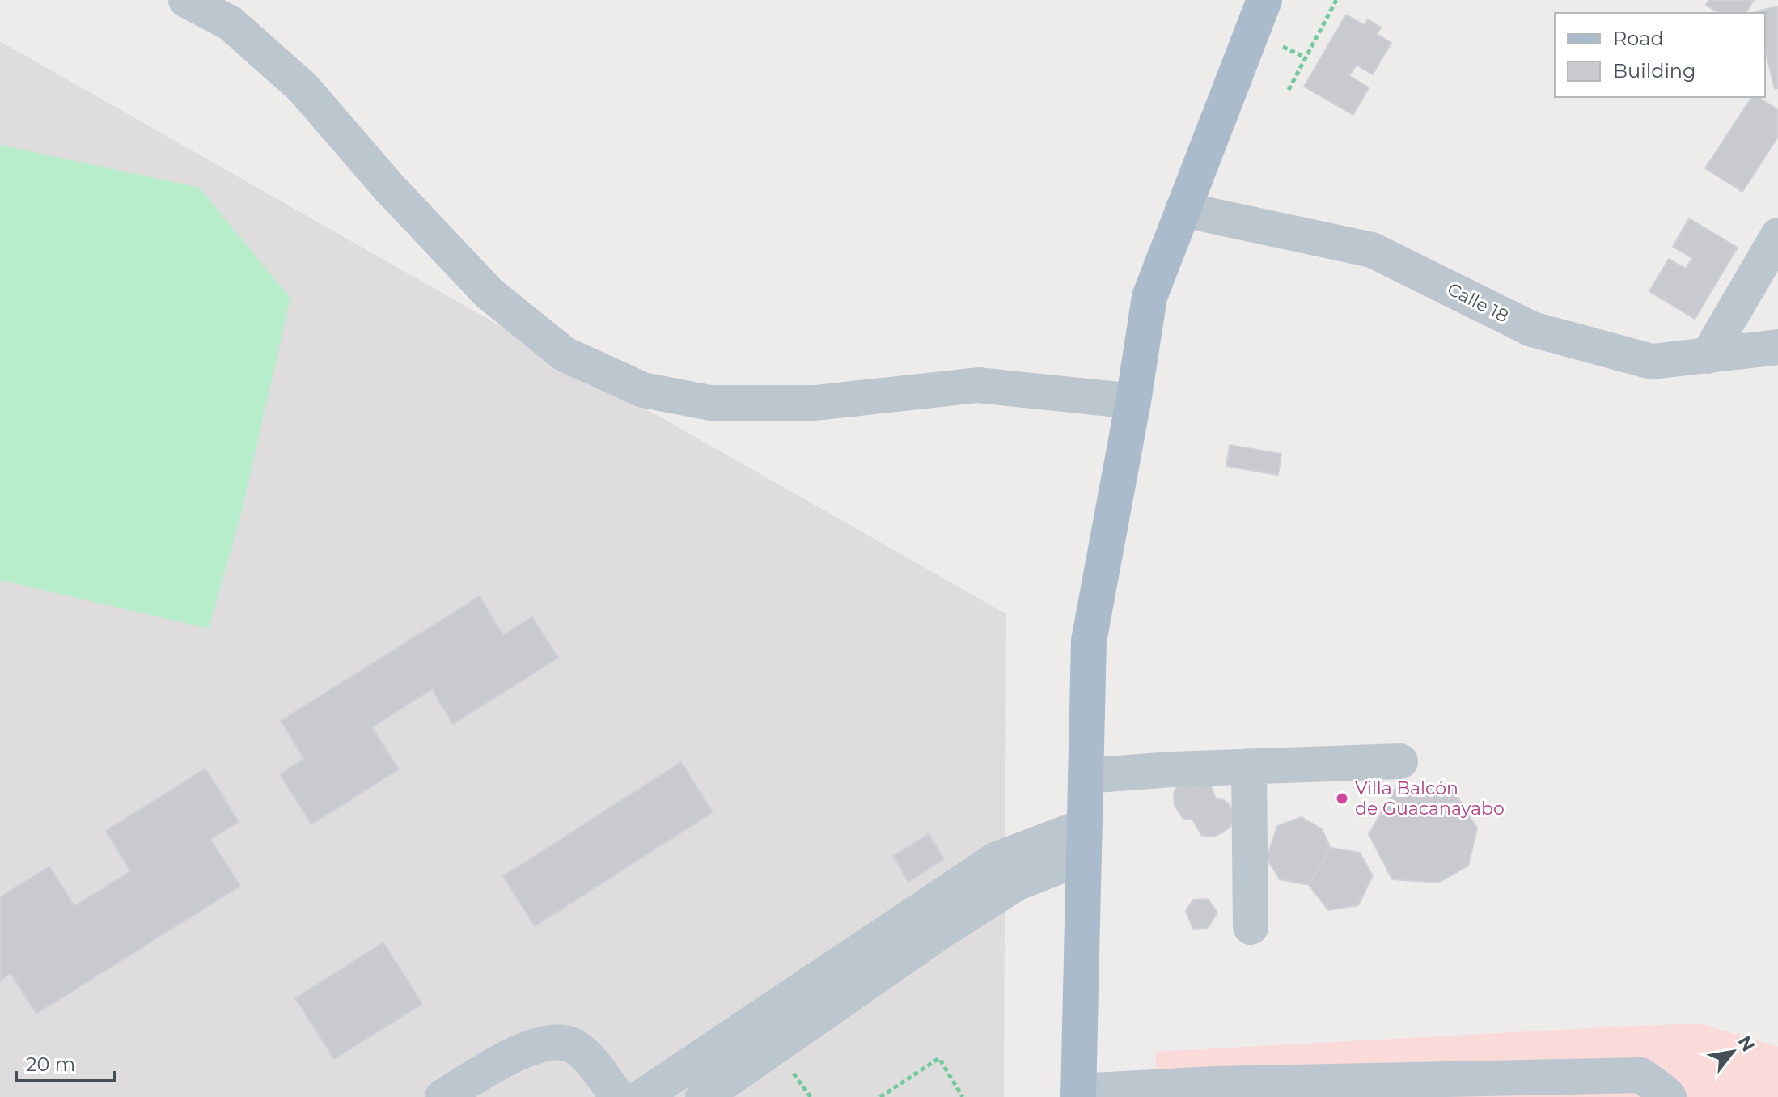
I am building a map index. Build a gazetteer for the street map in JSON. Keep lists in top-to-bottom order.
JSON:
{
  "streets": {
    "street": ["Calle 18"]
  },
  "places": ["Villa Balcón de Guacanayabo"],
  "legend": ["Road", "Building"],
  "scale_bar": "20 m",
  "north": "top right"
}
